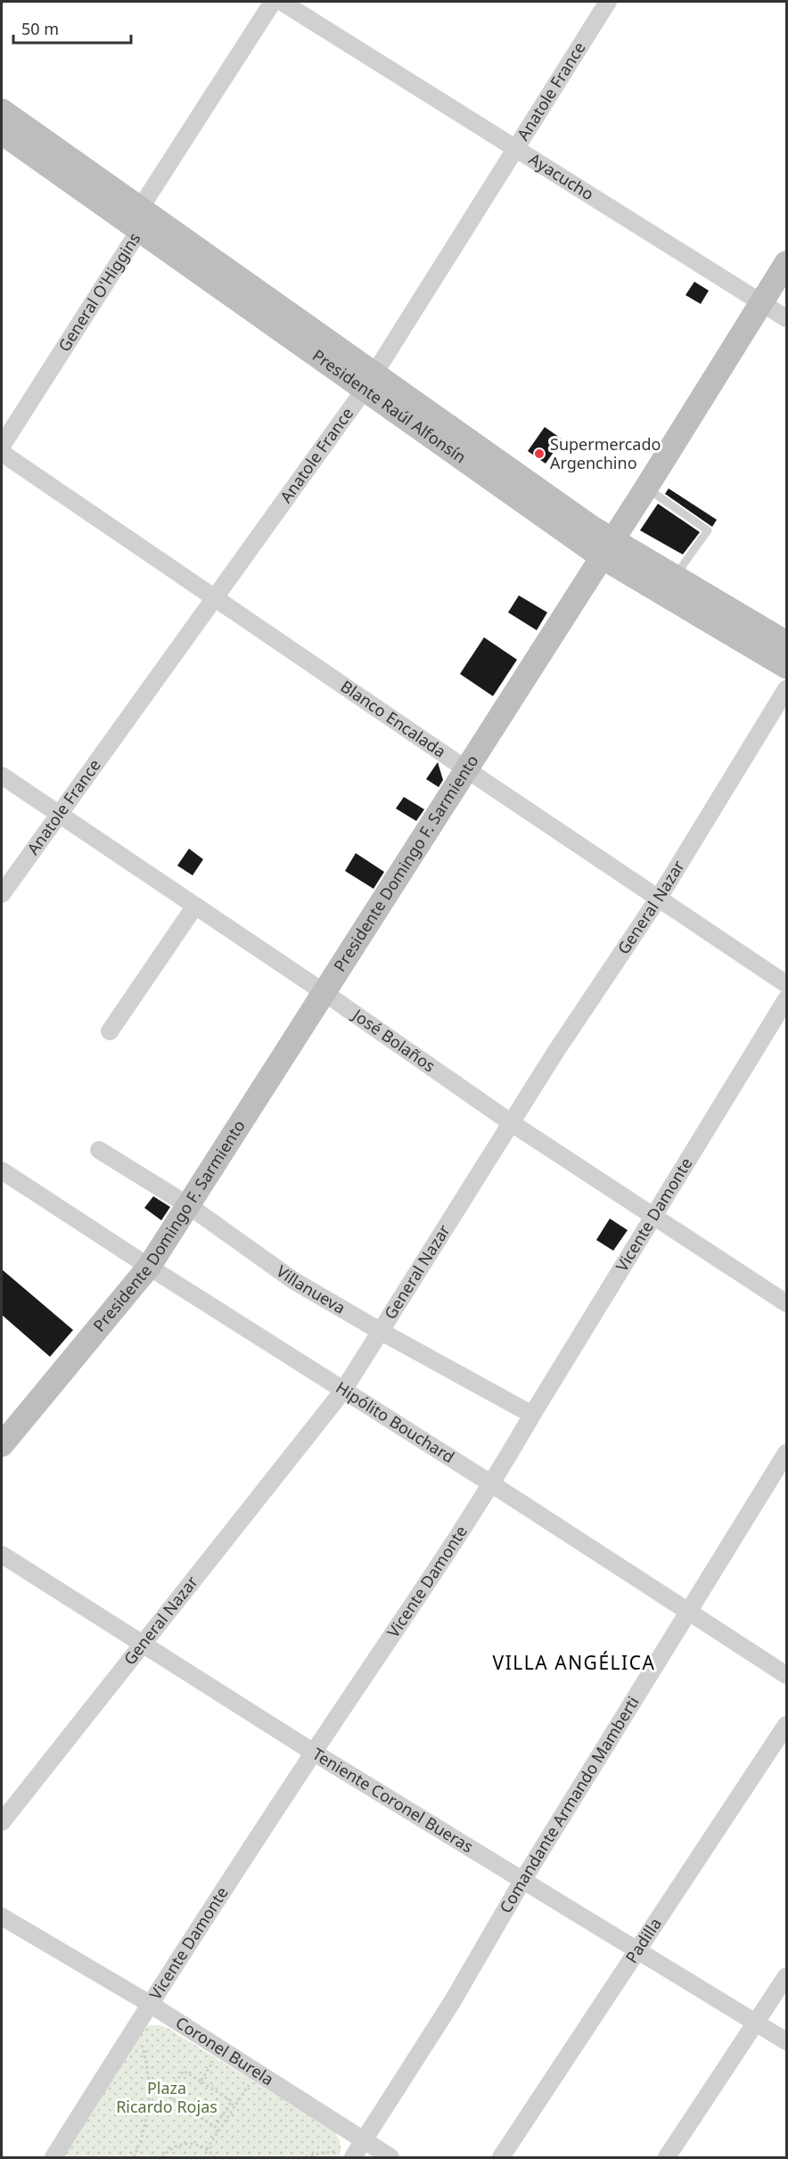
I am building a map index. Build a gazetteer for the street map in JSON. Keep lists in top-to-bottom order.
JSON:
{
  "streets": {
    "main road": ["Presidente Raúl Alfonsín", "Presidente Domingo F. Sarmiento"],
    "street": [
      "Anatole France",
      "Ayacucho",
      "General O'Higgins",
      "Blanco Encalada",
      "General Nazar",
      "José Bolaños",
      "Vicente Damonte",
      "Villanueva",
      "Hipólito Bouchard",
      "Teniente Coronel Bueras",
      "Comandante Armando Mamberti",
      "Padilla",
      "Coronel Burela"
    ]
  },
  "crossings": [
    ["Anatole France", "Ayacucho"],
    ["Anatole France", "Presidente Raúl Alfonsín"],
    ["Anatole France", "Blanco Encalada"],
    ["Anatole France", "José Bolaños"],
    ["Ayacucho", "Presidente Domingo F. Sarmiento"],
    ["General O'Higgins", "Presidente Raúl Alfonsín"],
    ["Presidente Raúl Alfonsín", "Presidente Domingo F. Sarmiento"],
    ["Blanco Encalada", "Presidente Domingo F. Sarmiento"],
    ["Blanco Encalada", "General Nazar"],
    ["Presidente Domingo F. Sarmiento", "José Bolaños"],
    ["Presidente Domingo F. Sarmiento", "Villanueva"],
    ["Presidente Domingo F. Sarmiento", "Hipólito Bouchard"],
    ["General Nazar", "José Bolaños"],
    ["General Nazar", "Villanueva"],
    ["General Nazar", "Hipólito Bouchard"],
    ["General Nazar", "Teniente Coronel Bueras"],
    ["José Bolaños", "Vicente Damonte"],
    ["Vicente Damonte", "Villanueva"],
    ["Vicente Damonte", "Hipólito Bouchard"],
    ["Vicente Damonte", "Teniente Coronel Bueras"],
    ["Vicente Damonte", "Coronel Burela"],
    ["Hipólito Bouchard", "Comandante Armando Mamberti"],
    ["Teniente Coronel Bueras", "Comandante Armando Mamberti"],
    ["Teniente Coronel Bueras", "Padilla"],
    ["Comandante Armando Mamberti", "Coronel Burela"]
  ],
  "districts": ["VILLA ANGÉLICA"],
  "parks": ["Plaza Ricardo Rojas"],
  "places": ["Supermercado Argenchino"],
  "scale_bar": "50 m"
}
